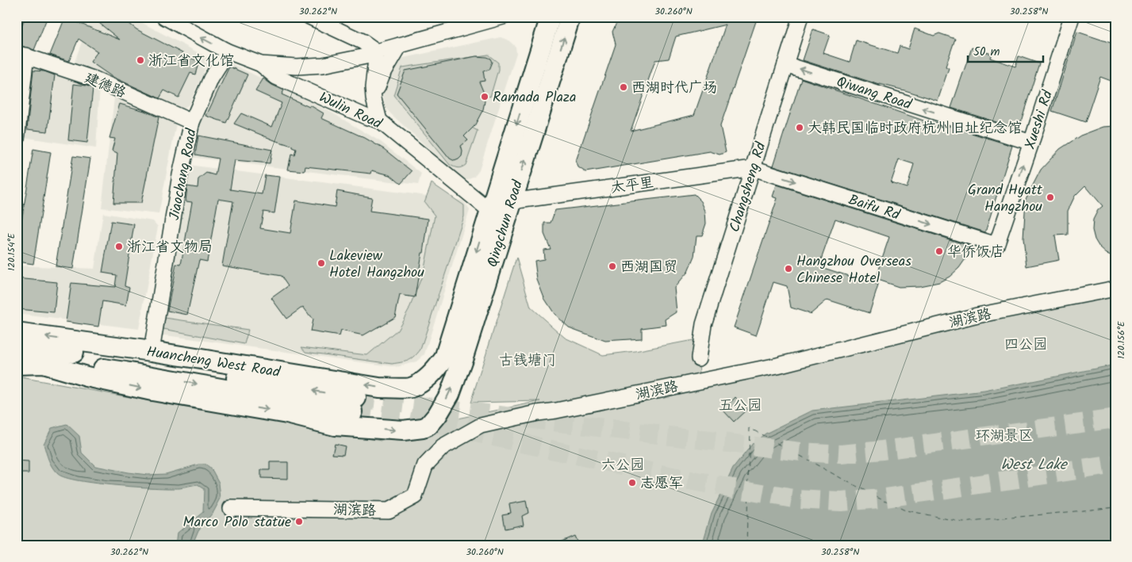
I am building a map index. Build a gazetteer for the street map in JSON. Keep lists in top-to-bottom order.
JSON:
{
  "streets": {
    "main road": ["Qingchun Road", "Huancheng West Road"],
    "street": [
      "建德路",
      "Qiwang Road",
      "Wulin Road",
      "Xueshi Rd",
      "Jiaochang Road",
      "太平里",
      "Changsheng Rd",
      "Baifu Rd",
      "湖滨路"
    ]
  },
  "crossings": [
    ["建德路", "Jiaochang Road"],
    ["Qiwang Road", "Xueshi Rd"],
    ["Qiwang Road", "Changsheng Rd"],
    ["Wulin Road", "Jiaochang Road"],
    ["Wulin Road", "Qingchun Road"],
    ["Xueshi Rd", "Baifu Rd"],
    ["Jiaochang Road", "Huancheng West Road"],
    ["太平里", "Changsheng Rd"],
    ["太平里", "Baifu Rd"],
    ["太平里", "Qingchun Road"],
    ["Changsheng Rd", "Baifu Rd"],
    ["Qingchun Road", "Huancheng West Road"]
  ],
  "one_way": ["Qiwang Road", "Xueshi Rd", "Baifu Rd"],
  "water": ["West Lake"],
  "parks": [
    "四公园",
    "古钱塘门",
    "五公园",
    "环湖景区",
    "六公园"
  ],
  "places": [
    "浙江省文化馆",
    "西湖时代广场",
    "Ramada Plaza",
    "大韩民国临时政府杭州旧址纪念馆",
    "Grand Hyatt Hangzhou",
    "浙江省文物局",
    "华侨饭店",
    "Lakeview Hotel Hangzhou",
    "西湖国贸",
    "Hangzhou Overseas Chinese Hotel",
    "志愿军",
    "Marco Polo statue"
  ],
  "scale_bar": "50 m",
  "coordinates": [
    "30.262°N",
    "30.260°N",
    "30.258°N",
    "120.154°E",
    "120.156°E"
  ]
}
